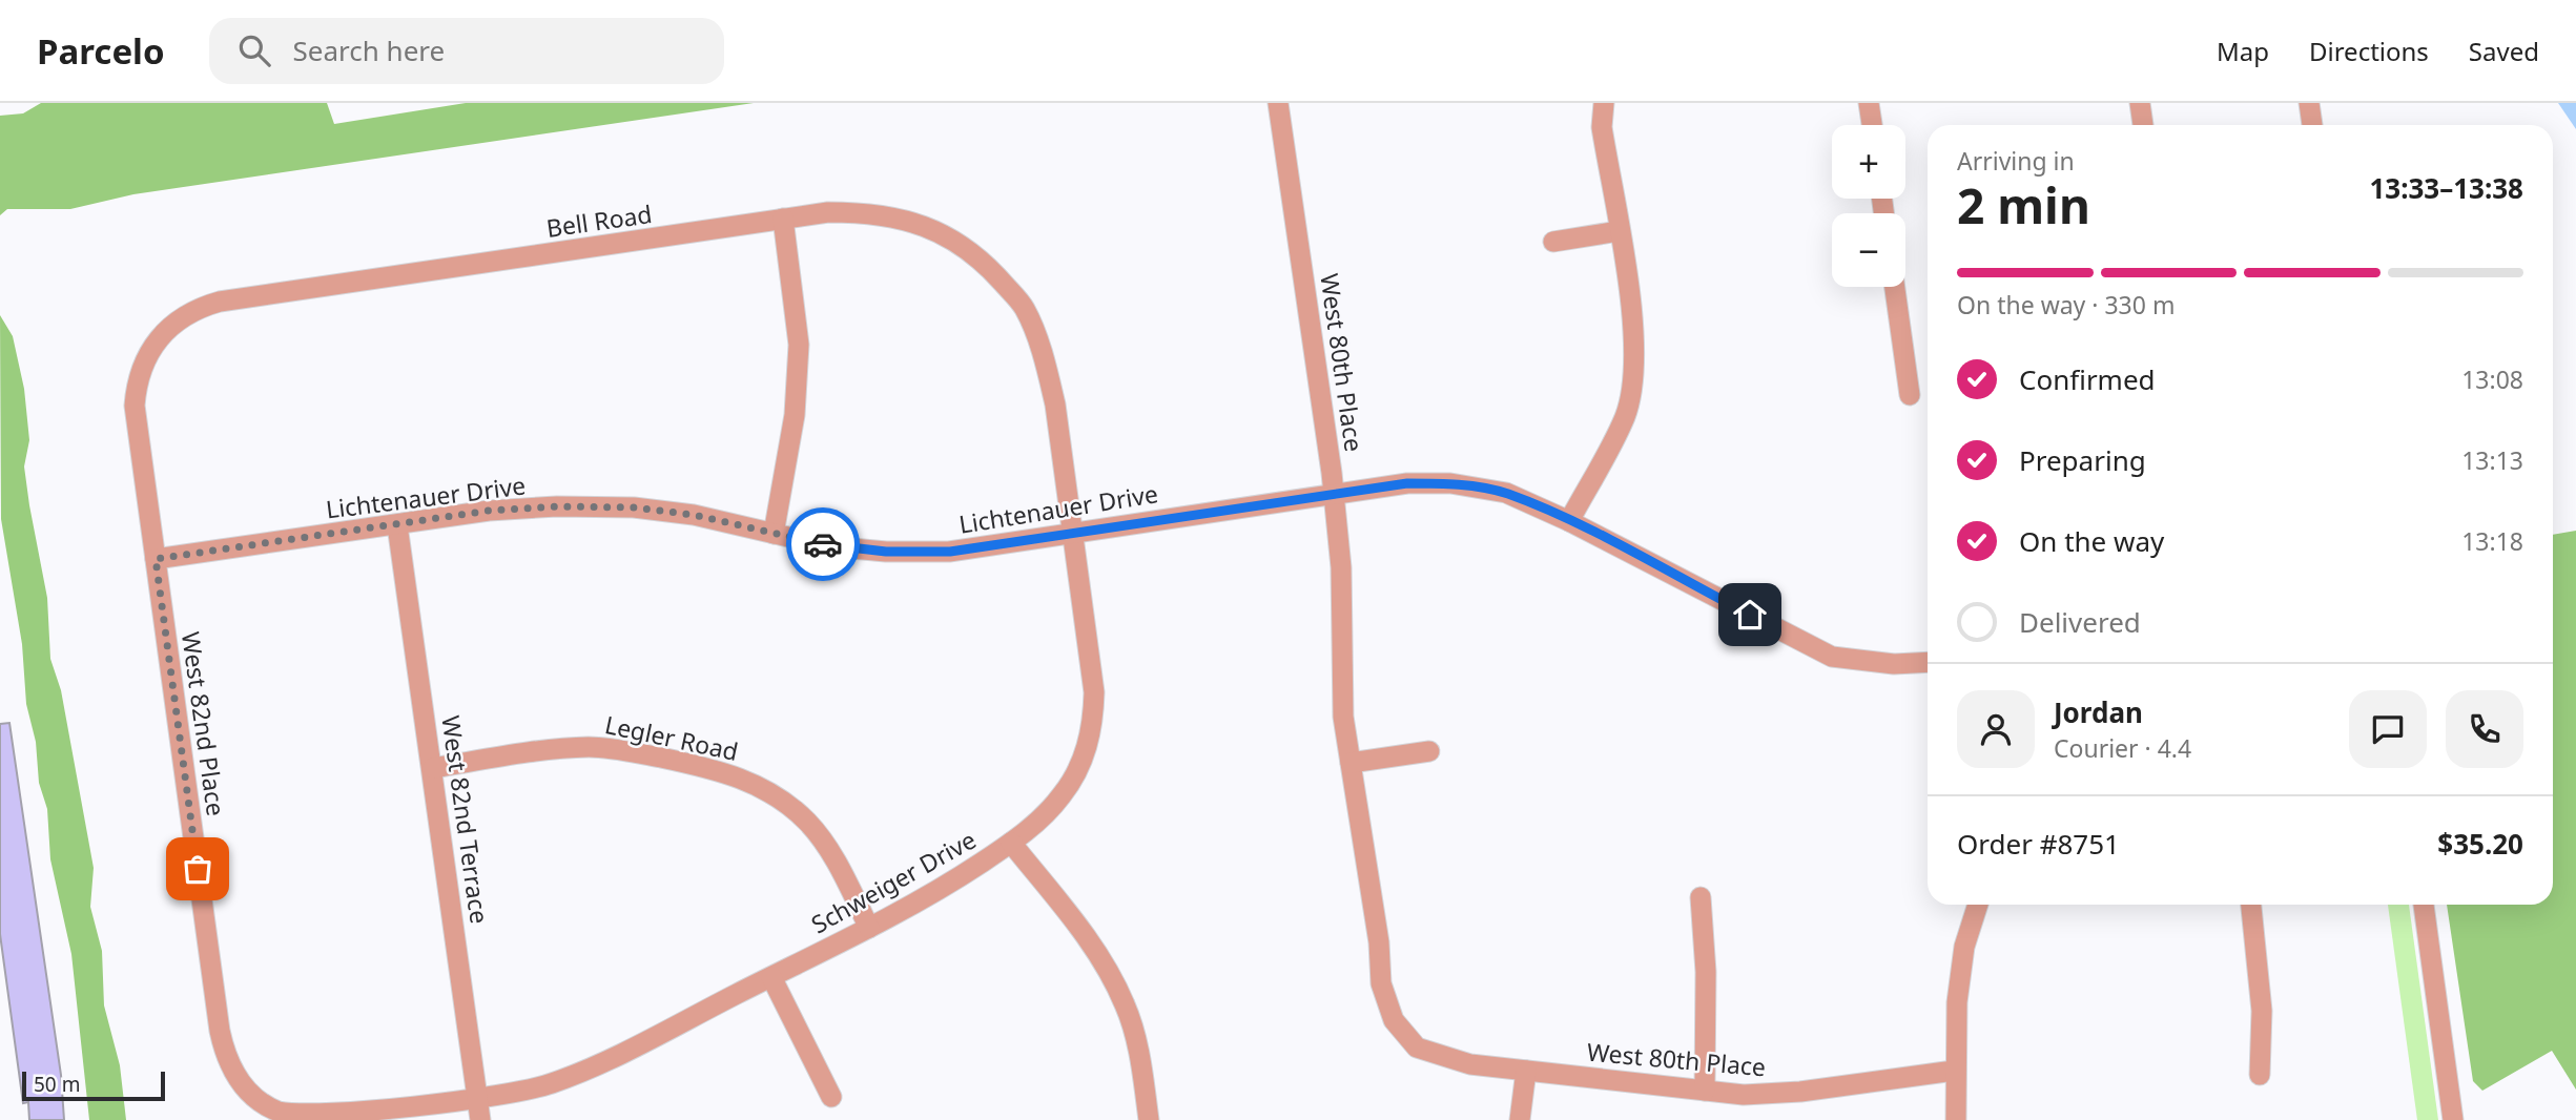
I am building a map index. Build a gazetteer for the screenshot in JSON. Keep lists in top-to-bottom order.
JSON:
{
  "streets": {
    "street": [
      "Bell Road",
      "West 80th Place",
      "Lichtenauer Drive",
      "West 82nd Place",
      "Legler Road",
      "West 82nd Terrace",
      "Schweiger Drive"
    ]
  },
  "crossings": [
    ["Bell Road", "Lichtenauer Drive"],
    ["Bell Road", "West 82nd Place"],
    ["Bell Road", "Schweiger Drive"],
    ["West 80th Place", "Lichtenauer Drive"],
    ["Lichtenauer Drive", "West 82nd Place"],
    ["Lichtenauer Drive", "West 82nd Terrace"],
    ["Lichtenauer Drive", "Schweiger Drive"],
    ["West 82nd Place", "West 82nd Terrace"],
    ["West 82nd Place", "Schweiger Drive"],
    ["Legler Road", "West 82nd Terrace"],
    ["Legler Road", "Schweiger Drive"],
    ["West 82nd Terrace", "Schweiger Drive"]
  ],
  "scale_bar": "50 m",
  "page": {
    "header": "Parcelo",
    "search": "Search here",
    "nav": ["Map", "Directions", "Saved"],
    "map_buttons": ["+", "−"],
    "heading": ["2 min", "Arriving in", "13:33–13:38"],
    "panel": [
      "Jordan",
      "Courier · 4.4",
      "Order #8751",
      "$35.20"
    ],
    "bar": "On the way · 330 m",
    "list": [
      ["Confirmed", "13:08"],
      ["Preparing", "13:13"],
      ["On the way", "13:18"],
      "Delivered"
    ],
    "scale": "50 m"
  }
}
